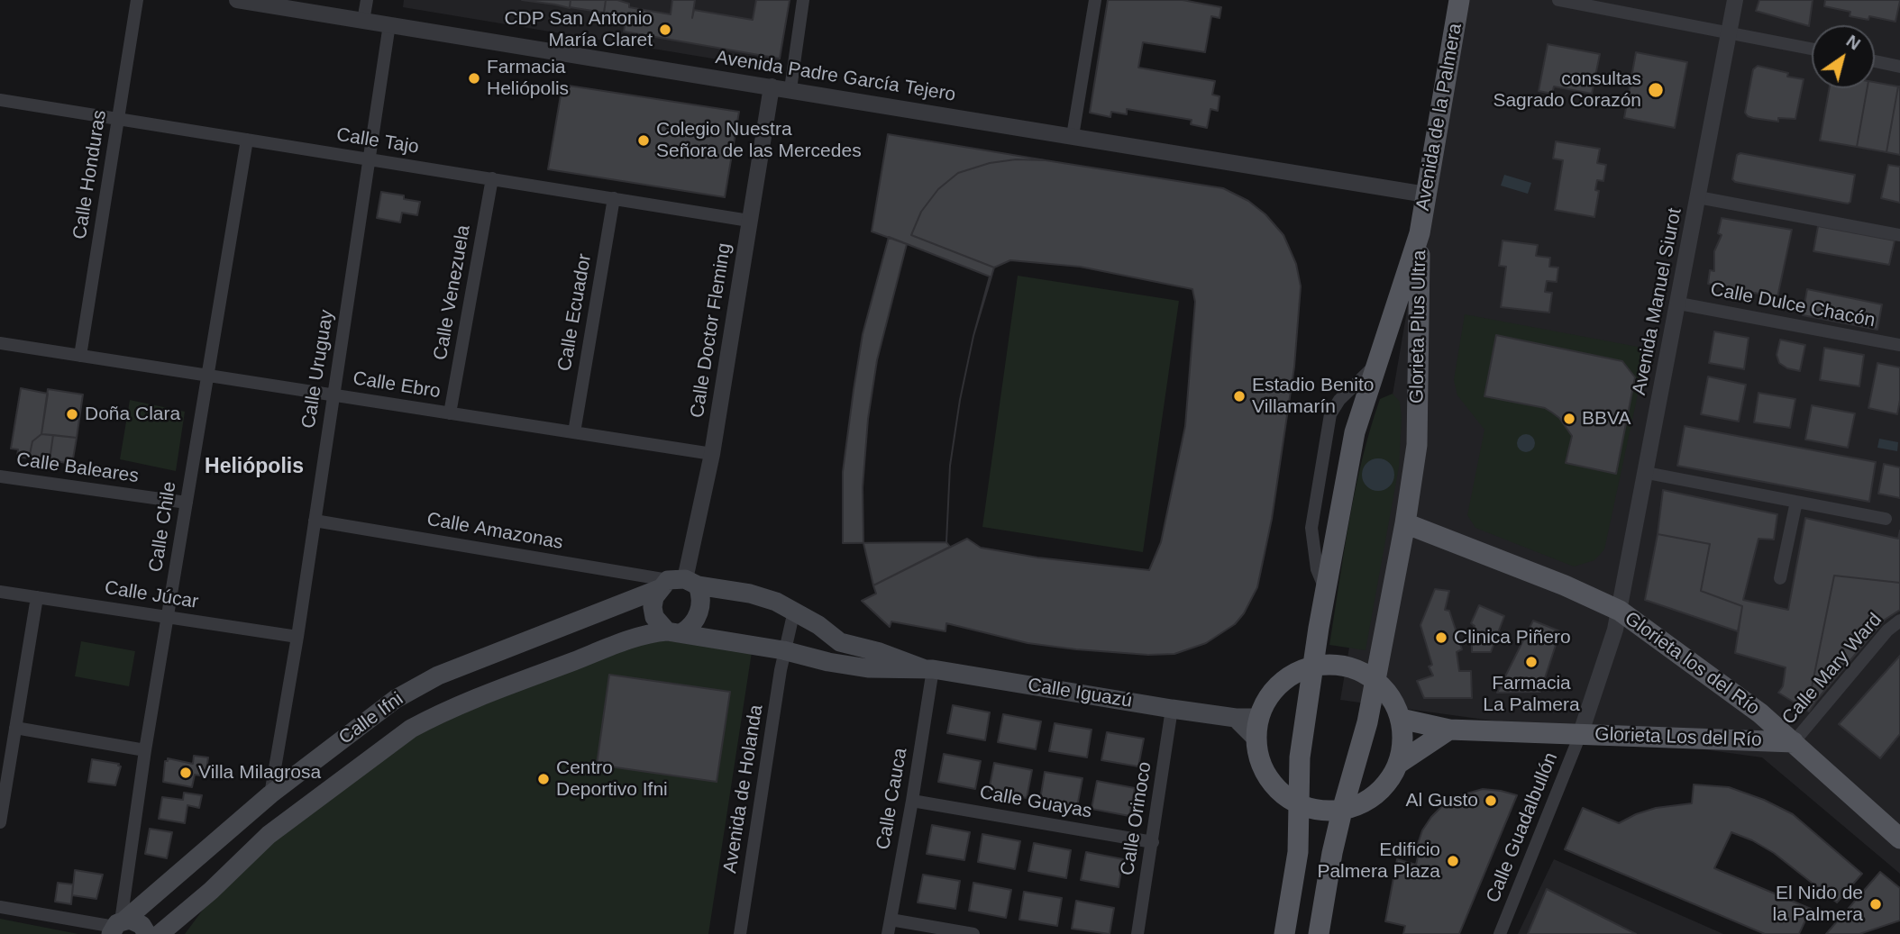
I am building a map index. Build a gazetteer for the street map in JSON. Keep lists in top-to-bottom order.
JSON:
{
  "streets": {
    "main road": [
      "Avenida de la Palmera",
      "Glorieta Plus Ultra",
      "Glorieta los del Río",
      "Calle Iguazú",
      "Calle Ifni",
      "Glorieta Los del Río"
    ],
    "street": [
      "Avenida Padre García Tejero",
      "Calle Tajo",
      "Calle Honduras",
      "Calle Venezuela",
      "Avenida Manuel Siurot",
      "Calle Dulce Chacón",
      "Calle Ecuador",
      "Calle Doctor Fleming",
      "Calle Uruguay",
      "Calle Ebro",
      "Calle Baleares",
      "Calle Chile",
      "Calle Amazonas",
      "Calle Júcar",
      "Calle Mary Ward",
      "Avenida de Holanda",
      "Calle Cauca",
      "Calle Guayas",
      "Calle Orinoco",
      "Calle Guadalbullón"
    ]
  },
  "crossings": [
    ["Avenida Padre García Tejero", "Avenida de la Palmera"],
    ["Avenida Padre García Tejero", "Calle Doctor Fleming"],
    ["Avenida Padre García Tejero", "Calle Uruguay"],
    ["Avenida de la Palmera", "Glorieta Plus Ultra"],
    ["Calle Tajo", "Calle Honduras"],
    ["Calle Tajo", "Calle Venezuela"],
    ["Calle Tajo", "Calle Ecuador"],
    ["Calle Tajo", "Calle Doctor Fleming"],
    ["Calle Tajo", "Calle Uruguay"],
    ["Calle Tajo", "Calle Chile"],
    ["Calle Honduras", "Calle Ebro"],
    ["Calle Venezuela", "Calle Ebro"],
    ["Avenida Manuel Siurot", "Calle Dulce Chacón"],
    ["Avenida Manuel Siurot", "Glorieta los del Río"],
    ["Avenida Manuel Siurot", "Glorieta Los del Río"],
    ["Calle Ecuador", "Calle Ebro"],
    ["Glorieta Plus Ultra", "Glorieta los del Río"],
    ["Calle Doctor Fleming", "Calle Ebro"],
    ["Calle Doctor Fleming", "Calle Amazonas"],
    ["Calle Doctor Fleming", "Calle Iguazú"],
    ["Calle Doctor Fleming", "Calle Ifni"],
    ["Calle Uruguay", "Calle Ebro"],
    ["Calle Uruguay", "Calle Amazonas"],
    ["Calle Uruguay", "Calle Júcar"],
    ["Calle Uruguay", "Calle Ifni"],
    ["Calle Ebro", "Calle Chile"],
    ["Calle Baleares", "Calle Chile"],
    ["Calle Chile", "Calle Júcar"],
    ["Calle Chile", "Calle Ifni"],
    ["Calle Amazonas", "Calle Iguazú"],
    ["Calle Amazonas", "Calle Ifni"],
    ["Glorieta los del Río", "Calle Mary Ward"],
    ["Glorieta los del Río", "Glorieta Los del Río"],
    ["Calle Mary Ward", "Glorieta Los del Río"],
    ["Calle Iguazú", "Calle Ifni"],
    ["Calle Iguazú", "Avenida de Holanda"],
    ["Calle Iguazú", "Calle Cauca"],
    ["Calle Iguazú", "Calle Orinoco"],
    ["Glorieta Los del Río", "Calle Guadalbullón"],
    ["Calle Cauca", "Calle Guayas"],
    ["Calle Guayas", "Calle Orinoco"]
  ],
  "districts": ["Heliópolis"],
  "places": [
    "CDP San Antonio María Claret",
    "Farmacia Heliópolis",
    "consultas Sagrado Corazón",
    "Colegio Nuestra Señora de las Mercedes",
    "Estadio Benito Villamarín",
    "Doña Clara",
    "BBVA",
    "Clinica Piñero",
    "Farmacia La Palmera",
    "Villa Milagrosa",
    "Centro Deportivo Ifni",
    "Al Gusto",
    "Edificio Palmera Plaza",
    "El Nido de la Palmera"
  ],
  "north": "top right"
}
